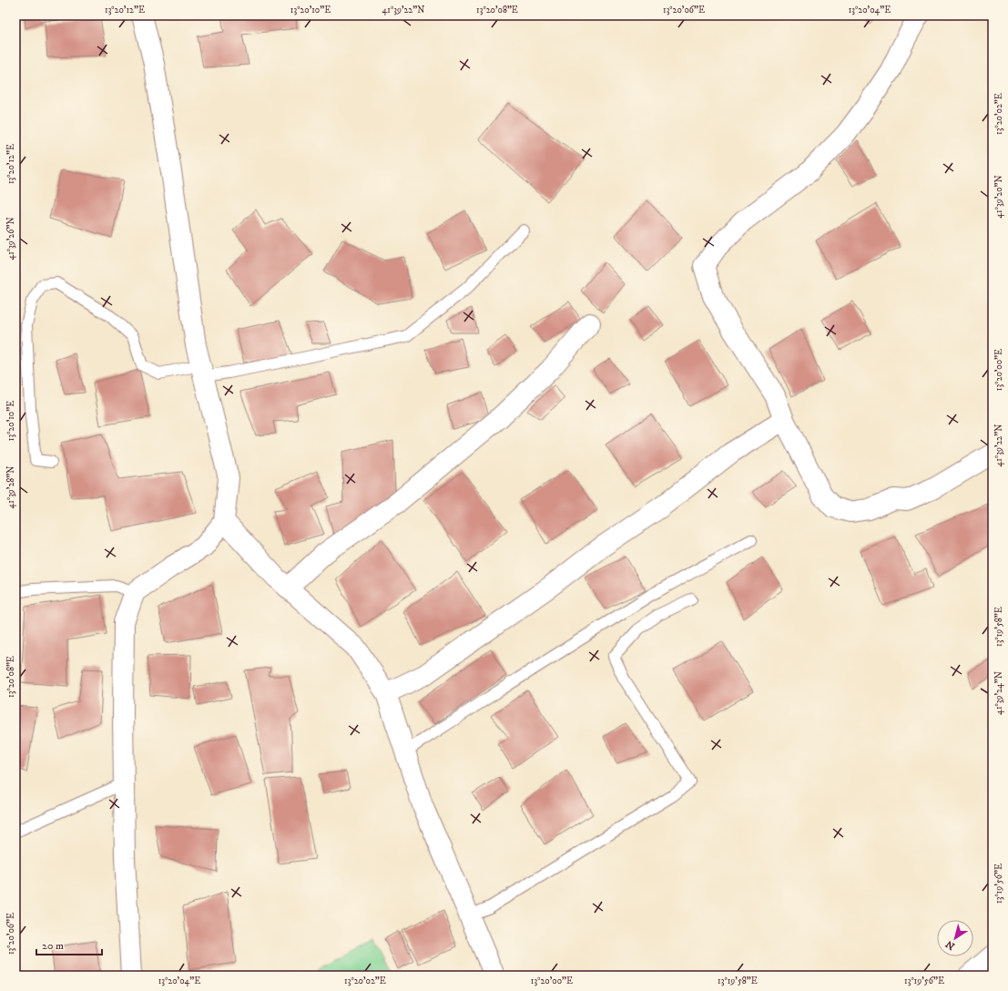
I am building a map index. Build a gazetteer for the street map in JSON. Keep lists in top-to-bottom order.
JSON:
{
  "scale_bar": "20 m",
  "north": "bottom left",
  "coordinates": [
    "13°20'12\"E",
    "13°20'10\"E",
    "41°39'22\"N",
    "13°20'08\"E",
    "13°20'06\"E",
    "13°20'04\"E",
    "13°20'02\"E",
    "41°39'20\"N",
    "41°39'26\"N",
    "13°20'00\"E",
    "41°39'28\"N",
    "13°19'58\"E",
    "41°39'24\"N",
    "13°19'56\"E"
  ]
}
